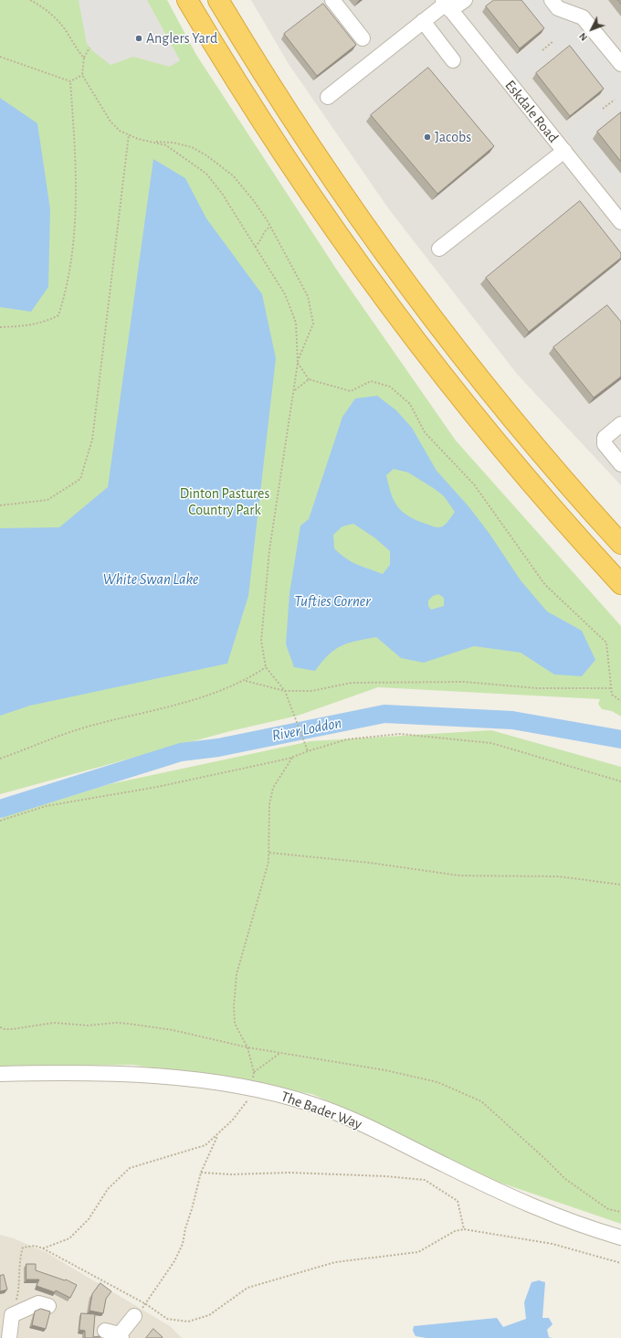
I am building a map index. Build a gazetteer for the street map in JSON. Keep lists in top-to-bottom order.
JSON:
{
  "streets": {
    "street": ["Eskdale Road", "The Bader Way"]
  },
  "water": ["White Swan Lake", "Tufties Corner", "River Loddon"],
  "parks": ["Dinton Pastures Country Park"],
  "places": ["Anglers Yard", "Jacobs"],
  "north": "bottom left"
}
